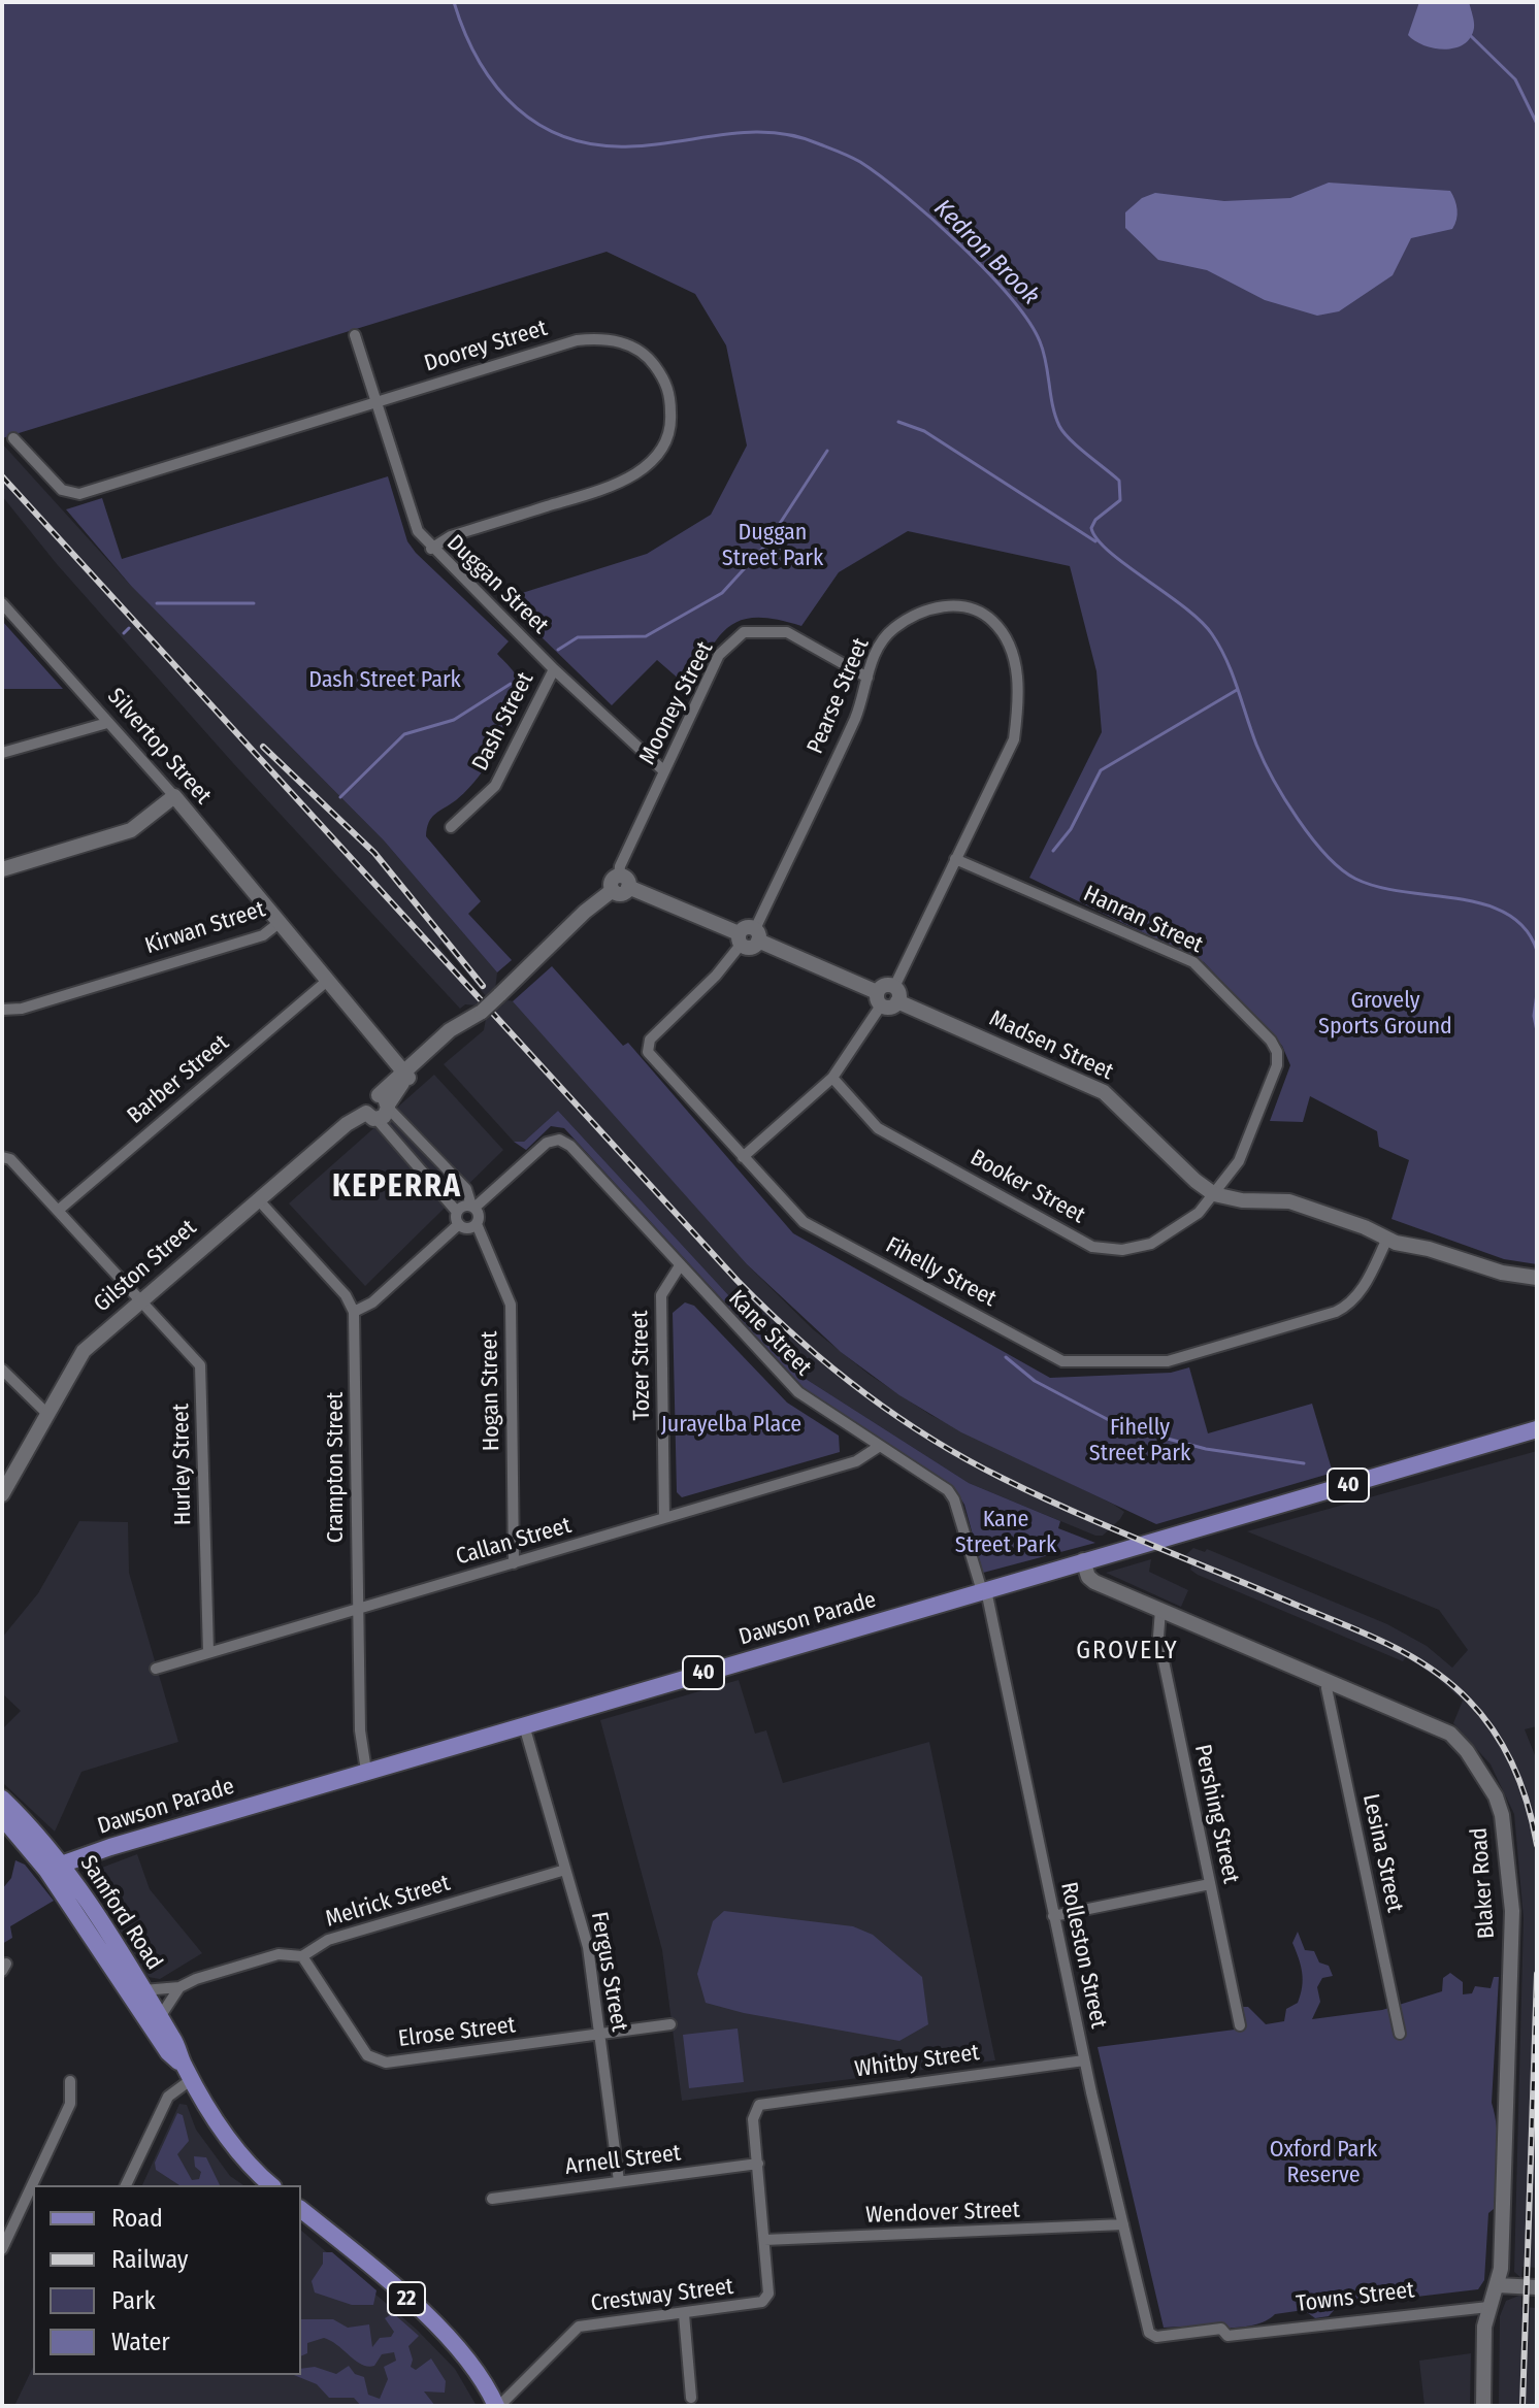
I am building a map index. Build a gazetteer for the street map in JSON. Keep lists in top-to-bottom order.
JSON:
{
  "streets": {
    "main road": [
      "40",
      "Dawson Parade",
      "Samford Road",
      "22"
    ],
    "street": [
      "Doorey Street",
      "Duggan Street",
      "Pearse Street",
      "Mooney Street",
      "Dash Street",
      "Silvertop Street",
      "Hanran Street",
      "Kirwan Street",
      "Madsen Street",
      "Barber Street",
      "Booker Street",
      "Gilston Street",
      "Fihelly Street",
      "Kane Street",
      "Tozer Street",
      "Hogan Street",
      "Hurley Street",
      "Crampton Street",
      "Callan Street",
      "Pershing Street",
      "Lesina Street",
      "Blaker Road",
      "Melrick Street",
      "Rolleston Street",
      "Fergus Street",
      "Elrose Street",
      "Whitby Street",
      "Arnell Street",
      "Wendover Street",
      "Crestway Street",
      "Towns Street"
    ]
  },
  "crossings": [
    ["Doorey Street", "Duggan Street"],
    ["Duggan Street", "Mooney Street"],
    ["Duggan Street", "Dash Street"],
    ["Pearse Street", "Mooney Street"],
    ["Pearse Street", "Hanran Street"],
    ["Pearse Street", "Madsen Street"],
    ["Silvertop Street", "Kirwan Street"],
    ["Hanran Street", "Madsen Street"],
    ["Hanran Street", "Booker Street"],
    ["Kirwan Street", "Barber Street"],
    ["Madsen Street", "Booker Street"],
    ["Barber Street", "Hurley Street"],
    ["Gilston Street", "Hurley Street"],
    ["Kane Street", "Tozer Street"],
    ["Kane Street", "Hogan Street"],
    ["Kane Street", "Callan Street"],
    ["Kane Street", "Dawson Parade"],
    ["Kane Street", "Rolleston Street"],
    ["Tozer Street", "Callan Street"],
    ["Hogan Street", "Callan Street"],
    ["Hurley Street", "Callan Street"],
    ["Crampton Street", "Callan Street"],
    ["Crampton Street", "Dawson Parade"],
    ["Dawson Parade", "Blaker Road"],
    ["Dawson Parade", "Samford Road"],
    ["Dawson Parade", "Rolleston Street"],
    ["Dawson Parade", "Fergus Street"],
    ["Pershing Street", "Blaker Road"],
    ["Lesina Street", "Blaker Road"],
    ["Blaker Road", "Towns Street"],
    ["Melrick Street", "Samford Road"],
    ["Melrick Street", "Fergus Street"],
    ["Melrick Street", "Elrose Street"],
    ["Rolleston Street", "Whitby Street"],
    ["Rolleston Street", "Wendover Street"],
    ["Rolleston Street", "Towns Street"],
    ["Fergus Street", "Elrose Street"],
    ["Fergus Street", "Arnell Street"],
    ["Whitby Street", "Arnell Street"],
    ["Wendover Street", "Crestway Street"],
    ["Crestway Street", "22"]
  ],
  "districts": ["KEPERRA", "GROVELY"],
  "water": ["Kedron Brook"],
  "parks": [
    "Duggan Street Park",
    "Dash Street Park",
    "Grovely Sports Ground",
    "Jurayelba Place",
    "Fihelly Street Park",
    "Kane Street Park",
    "Oxford Park Reserve"
  ],
  "legend": [
    "Road",
    "Railway",
    "Park",
    "Water"
  ]
}
